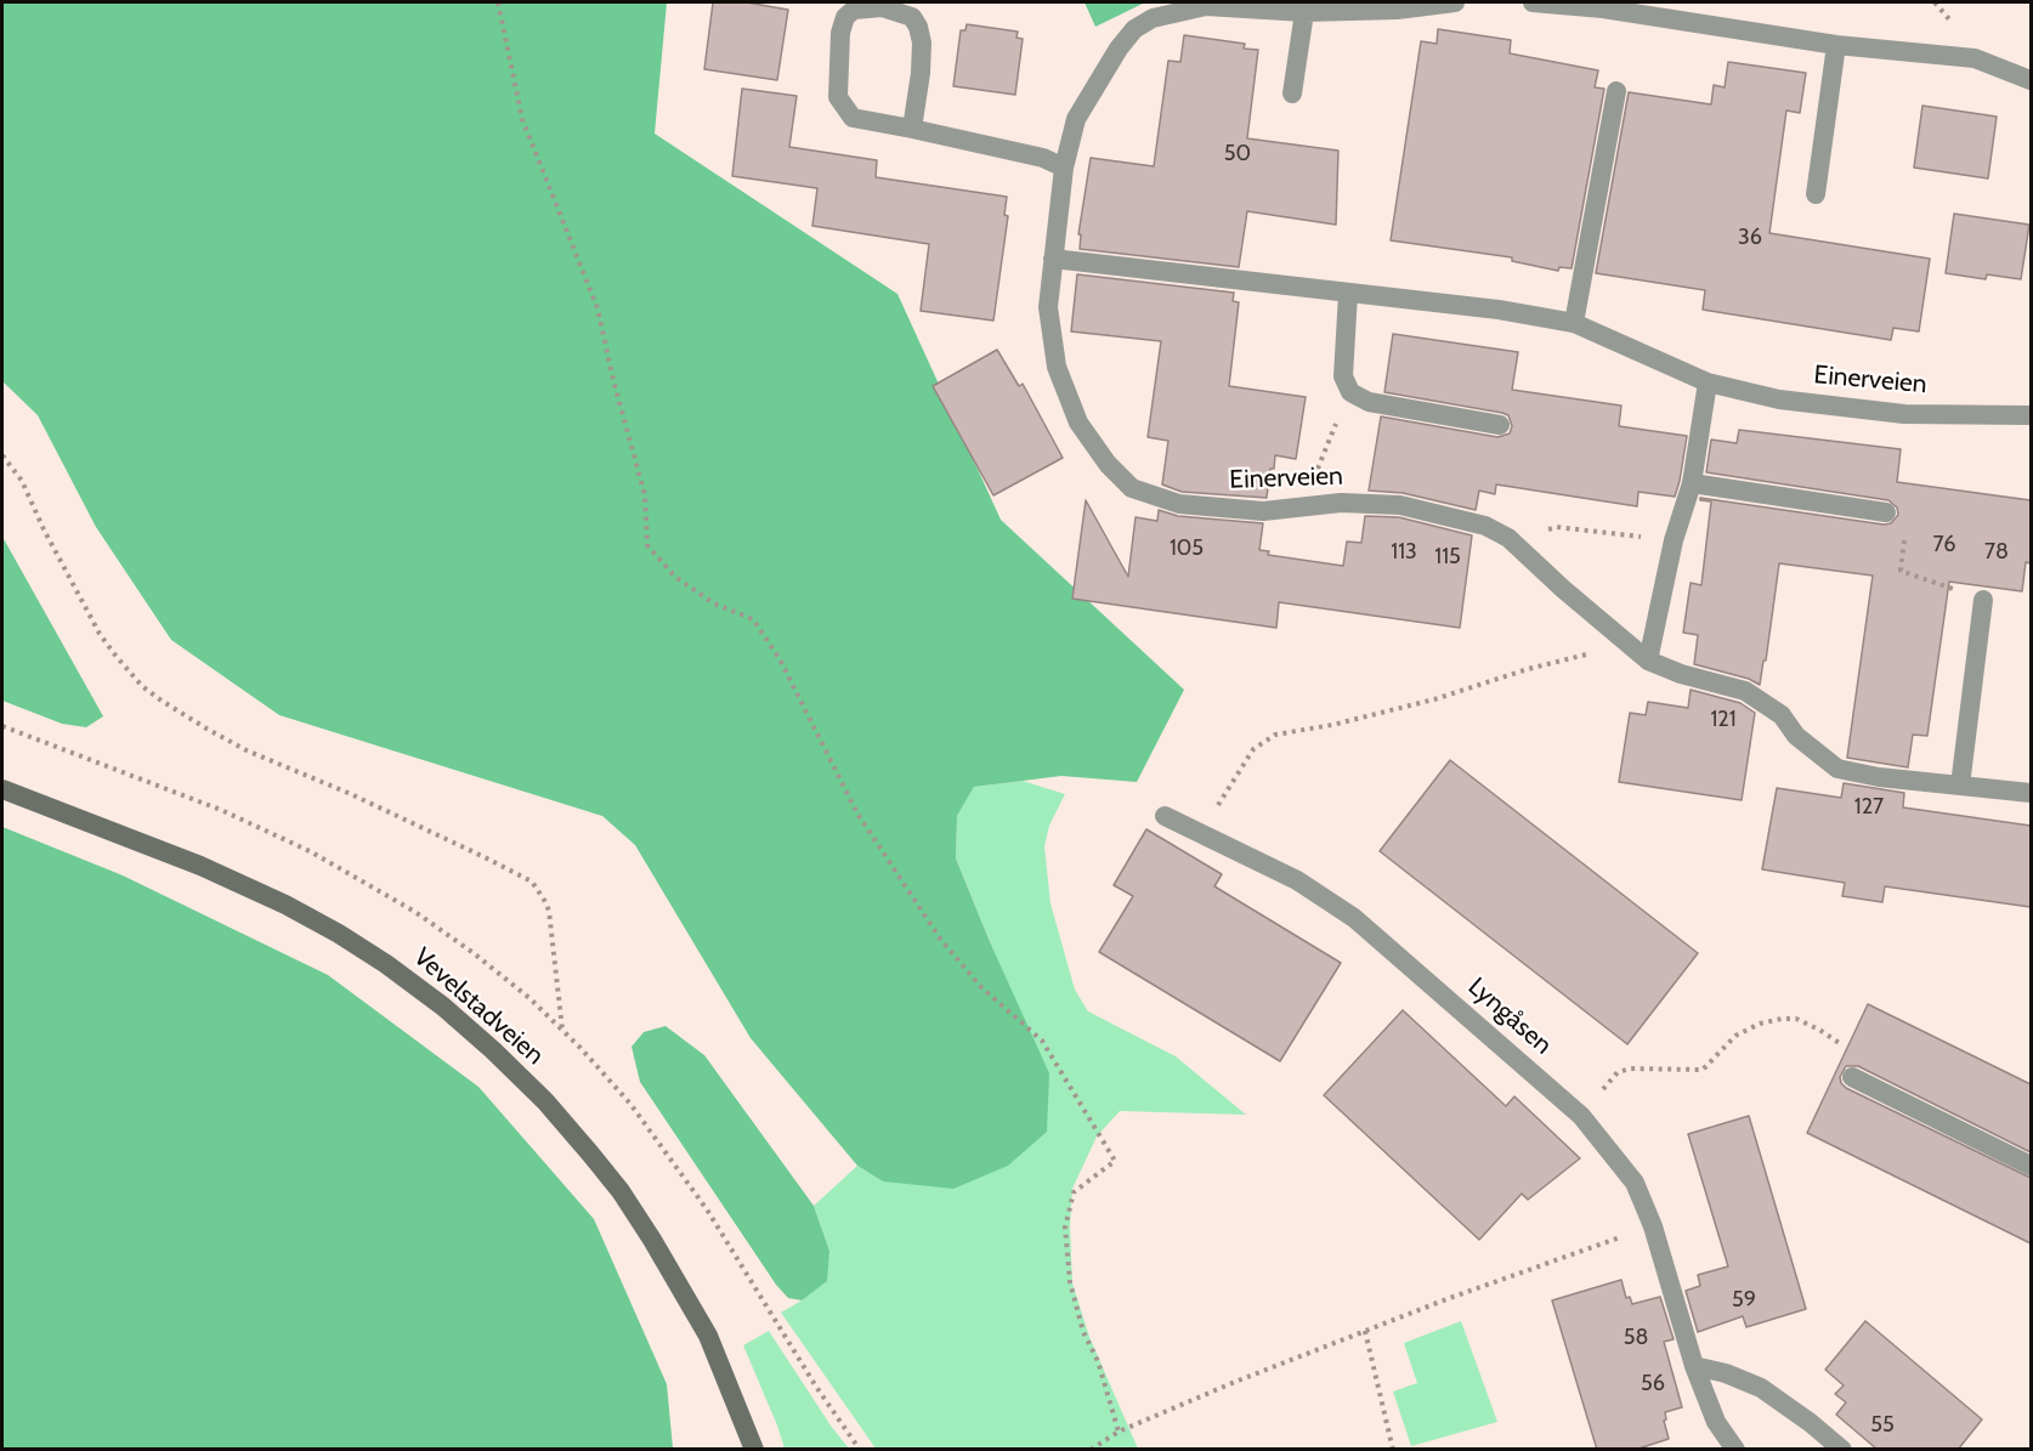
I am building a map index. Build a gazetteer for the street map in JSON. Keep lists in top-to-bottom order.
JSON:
{
  "streets": {
    "main road": ["Vevelstadveien"],
    "street": ["Einerveien", "Lyngåsen"]
  },
  "house_numbers": [
    "50",
    "36",
    "76",
    "105",
    "113",
    "78",
    "115",
    "121",
    "127",
    "59",
    "58",
    "56",
    "55"
  ]
}
